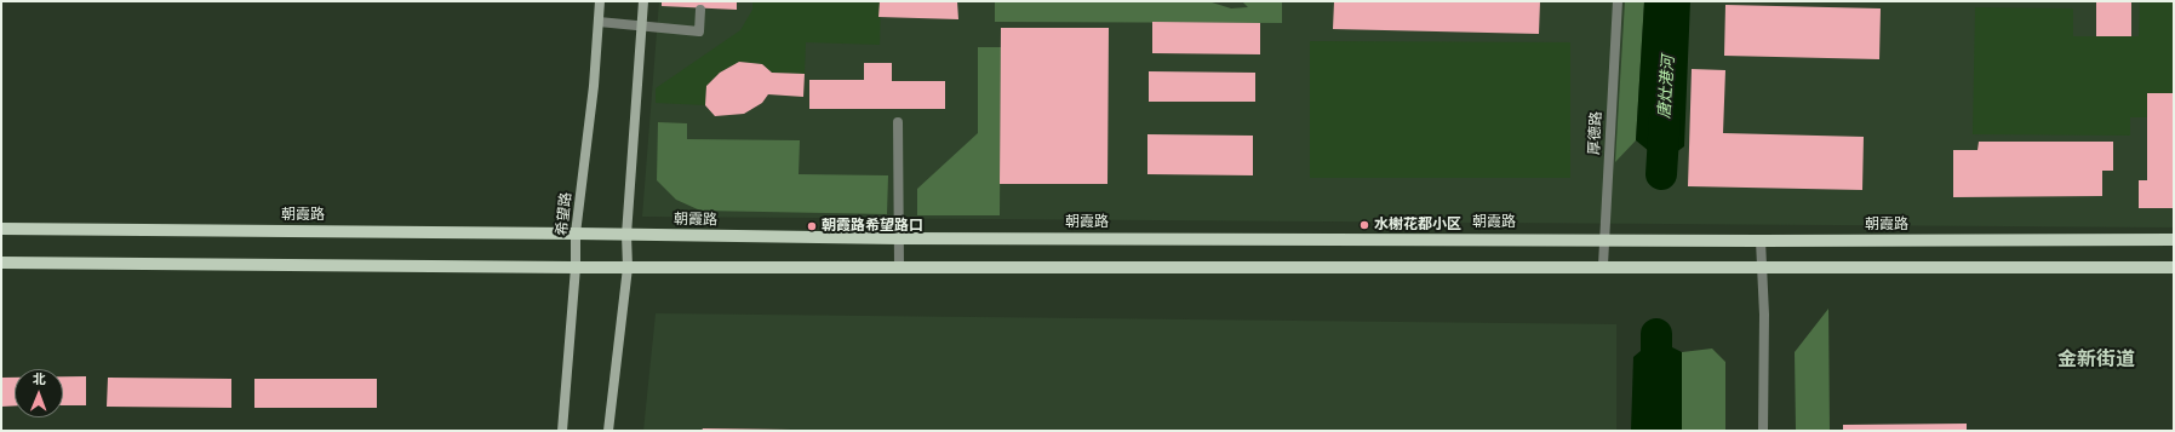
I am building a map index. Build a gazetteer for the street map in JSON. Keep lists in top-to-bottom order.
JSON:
{
  "streets": {
    "main road": ["希望路", "朝霞路"],
    "street": ["厚德路"]
  },
  "crossings": [
    ["厚德路", "朝霞路"],
    ["希望路", "朝霞路"]
  ],
  "districts": ["金新街道"],
  "water": ["唐灶港河"],
  "places": ["水榭花都小区", "朝霞路希望路口"],
  "north": "top"
}
